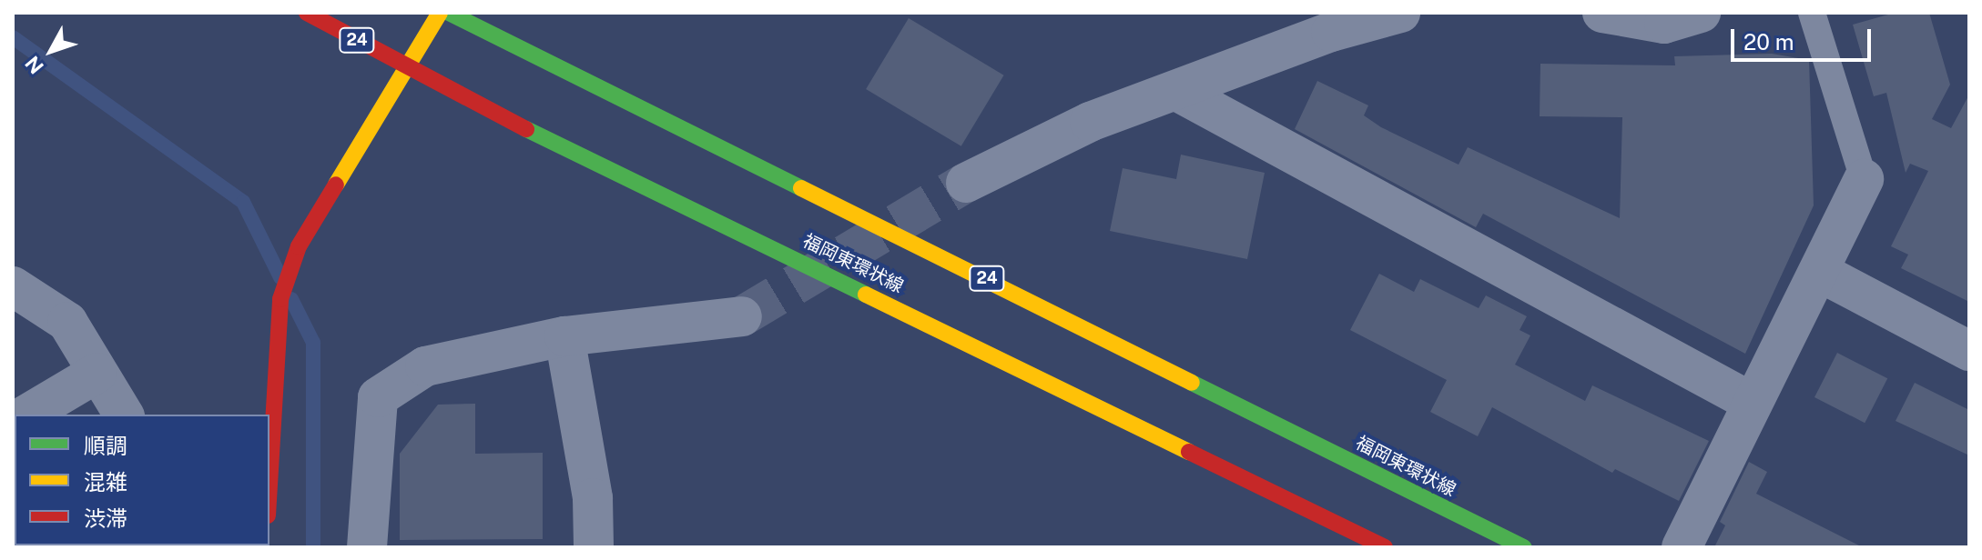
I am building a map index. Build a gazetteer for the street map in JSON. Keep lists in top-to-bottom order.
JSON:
{
  "streets": {
    "main road": ["24", "福岡東環状線"]
  },
  "legend": ["順調", "混雑", "渋滞"],
  "scale_bar": "20 m",
  "north": "bottom left"
}
